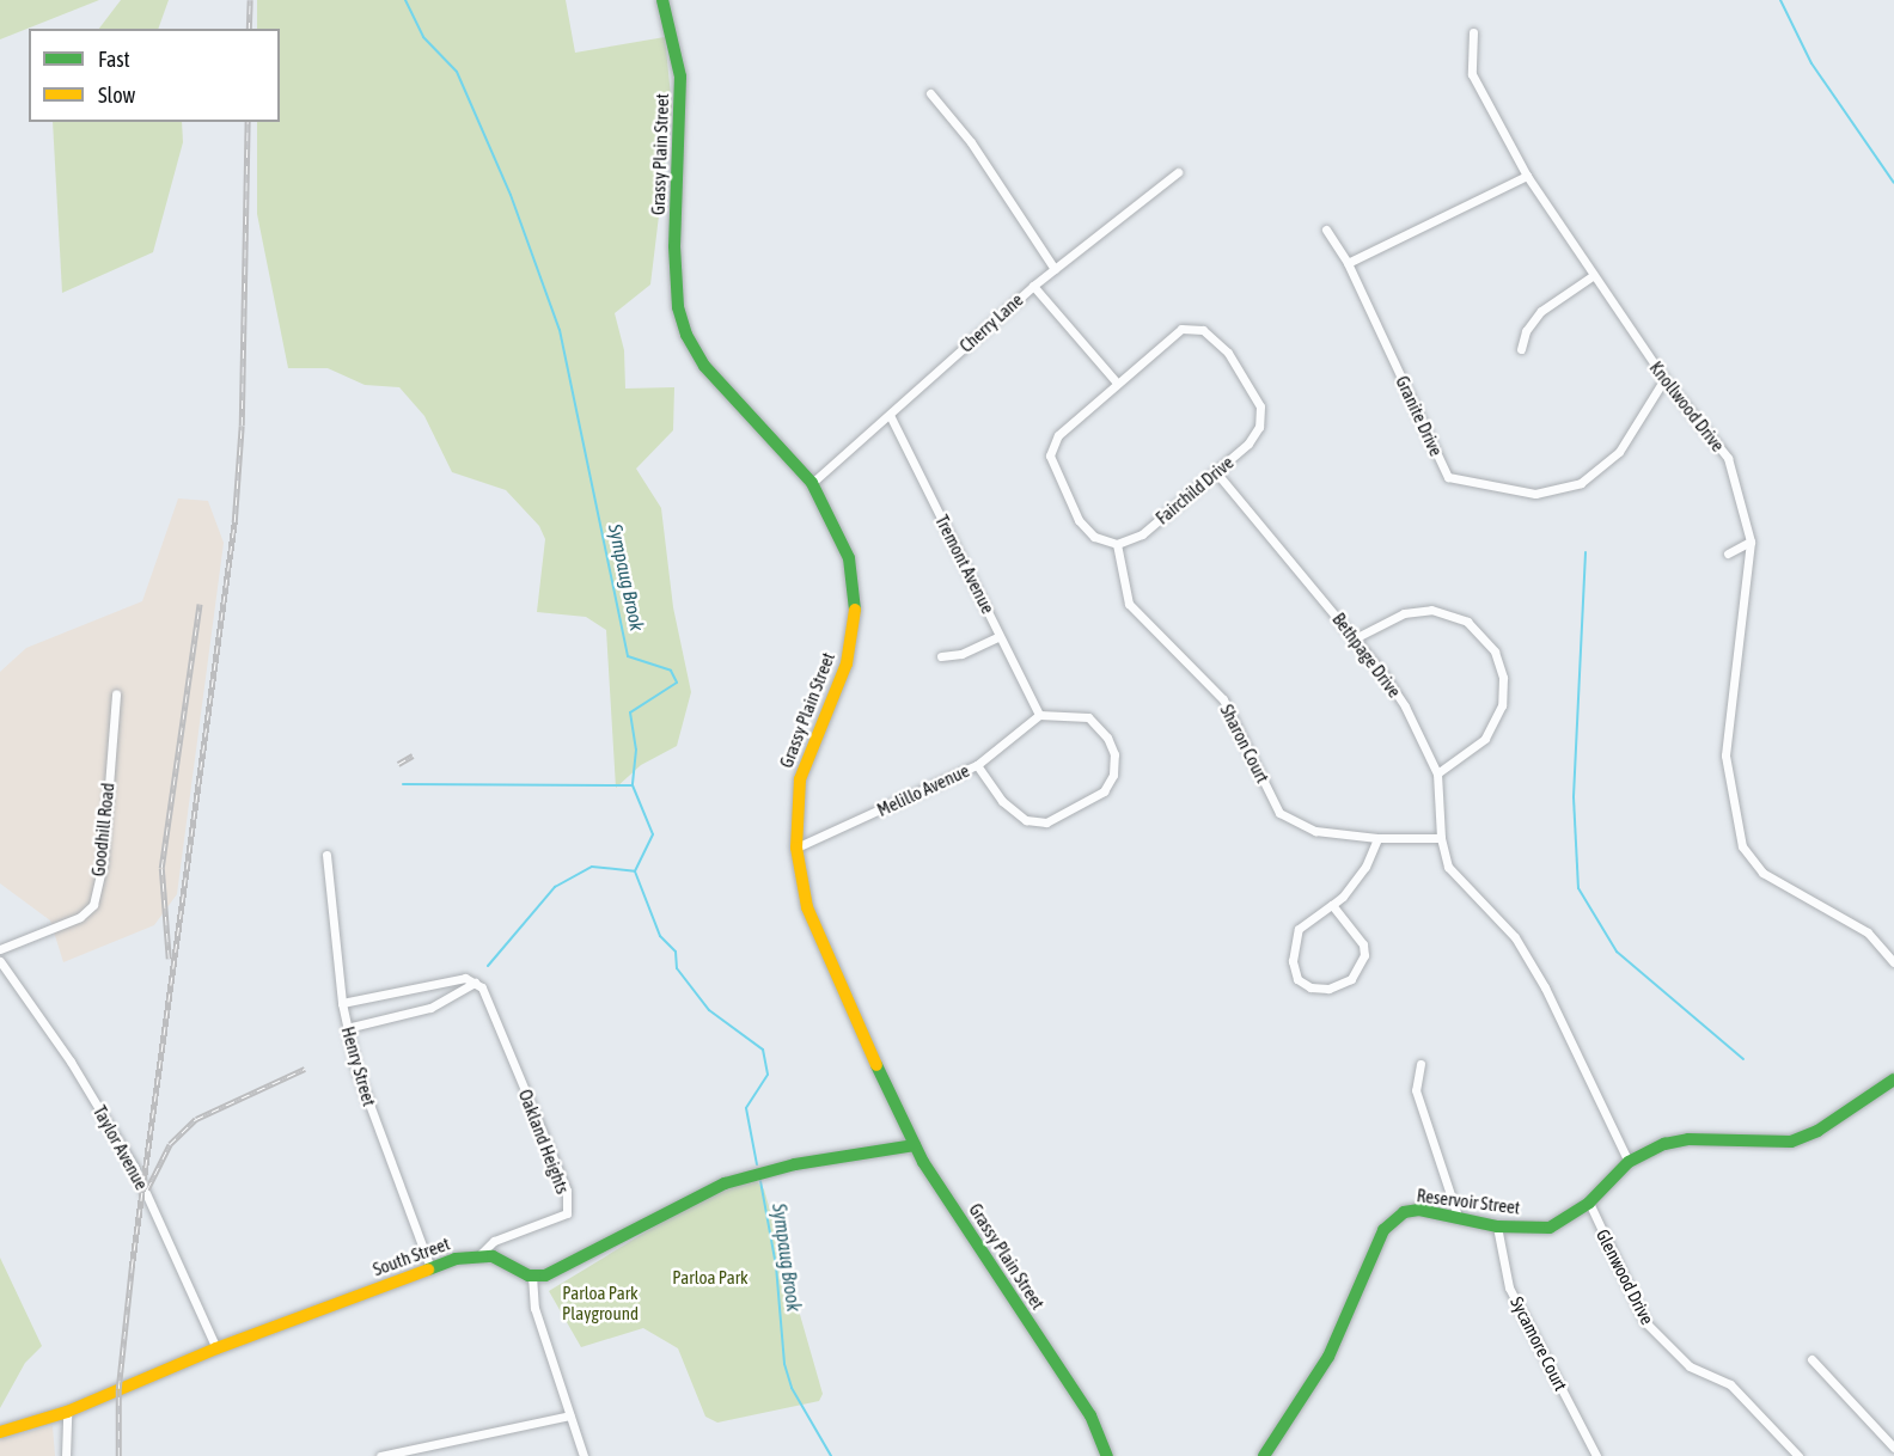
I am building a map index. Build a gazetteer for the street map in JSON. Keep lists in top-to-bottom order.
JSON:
{
  "streets": {
    "street": [
      "Grassy Plain Street",
      "Cherry Lane",
      "Knollwood Drive",
      "Granite Drive",
      "Fairchild Drive",
      "Tremont Avenue",
      "Bethpage Drive",
      "Sharon Court",
      "Melillo Avenue",
      "Goodhill Road",
      "Henry Street",
      "Oakland Heights",
      "Taylor Avenue",
      "Reservoir Street",
      "South Street",
      "Glenwood Drive",
      "Sycamore Court"
    ]
  },
  "crossings": [
    ["Grassy Plain Street", "Cherry Lane"],
    ["Grassy Plain Street", "Melillo Avenue"],
    ["Cherry Lane", "Tremont Avenue"],
    ["Knollwood Drive", "Granite Drive"],
    ["Fairchild Drive", "Bethpage Drive"],
    ["Fairchild Drive", "Sharon Court"],
    ["Tremont Avenue", "Melillo Avenue"],
    ["Bethpage Drive", "Sharon Court"],
    ["Bethpage Drive", "Reservoir Street"],
    ["Henry Street", "South Street"],
    ["Oakland Heights", "South Street"],
    ["Taylor Avenue", "South Street"],
    ["Reservoir Street", "Glenwood Drive"],
    ["Reservoir Street", "Sycamore Court"]
  ],
  "water": ["Sympaug Brook"],
  "parks": ["Parloa Park", "Parloa Park Playground"],
  "legend": ["Fast", "Slow"]
}
